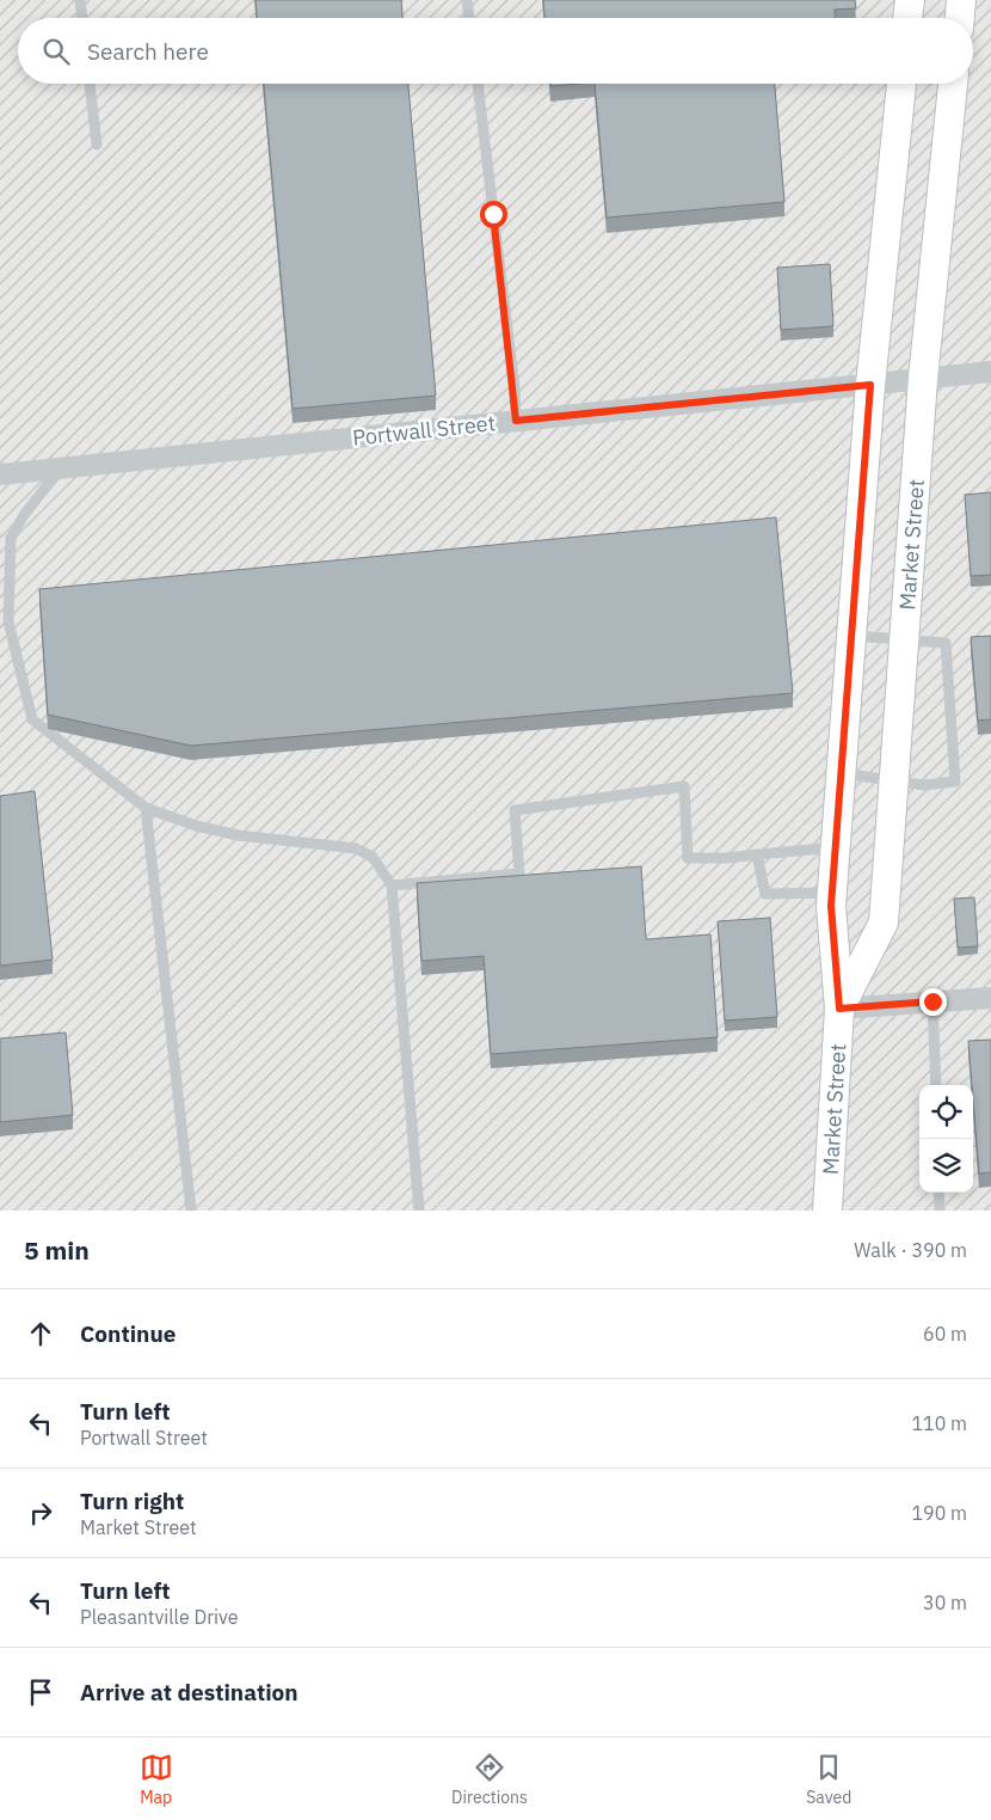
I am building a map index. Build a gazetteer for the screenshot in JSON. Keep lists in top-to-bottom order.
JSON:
{
  "streets": {
    "main road": ["Market Street"],
    "street": ["Portwall Street"]
  },
  "crossings": [
    ["Portwall Street", "Market Street"]
  ],
  "page": {
    "search": "Search here",
    "heading": ["5 min", "Walk · 390 m"],
    "list": [
      ["Continue", "60 m"],
      ["Turn left", "Portwall Street", "110 m"],
      ["Turn right", "Market Street", "190 m"],
      ["Turn left", "Pleasantville Drive", "30 m"],
      "Arrive at destination"
    ],
    "nav": ["Map", "Directions", "Saved"]
  }
}
